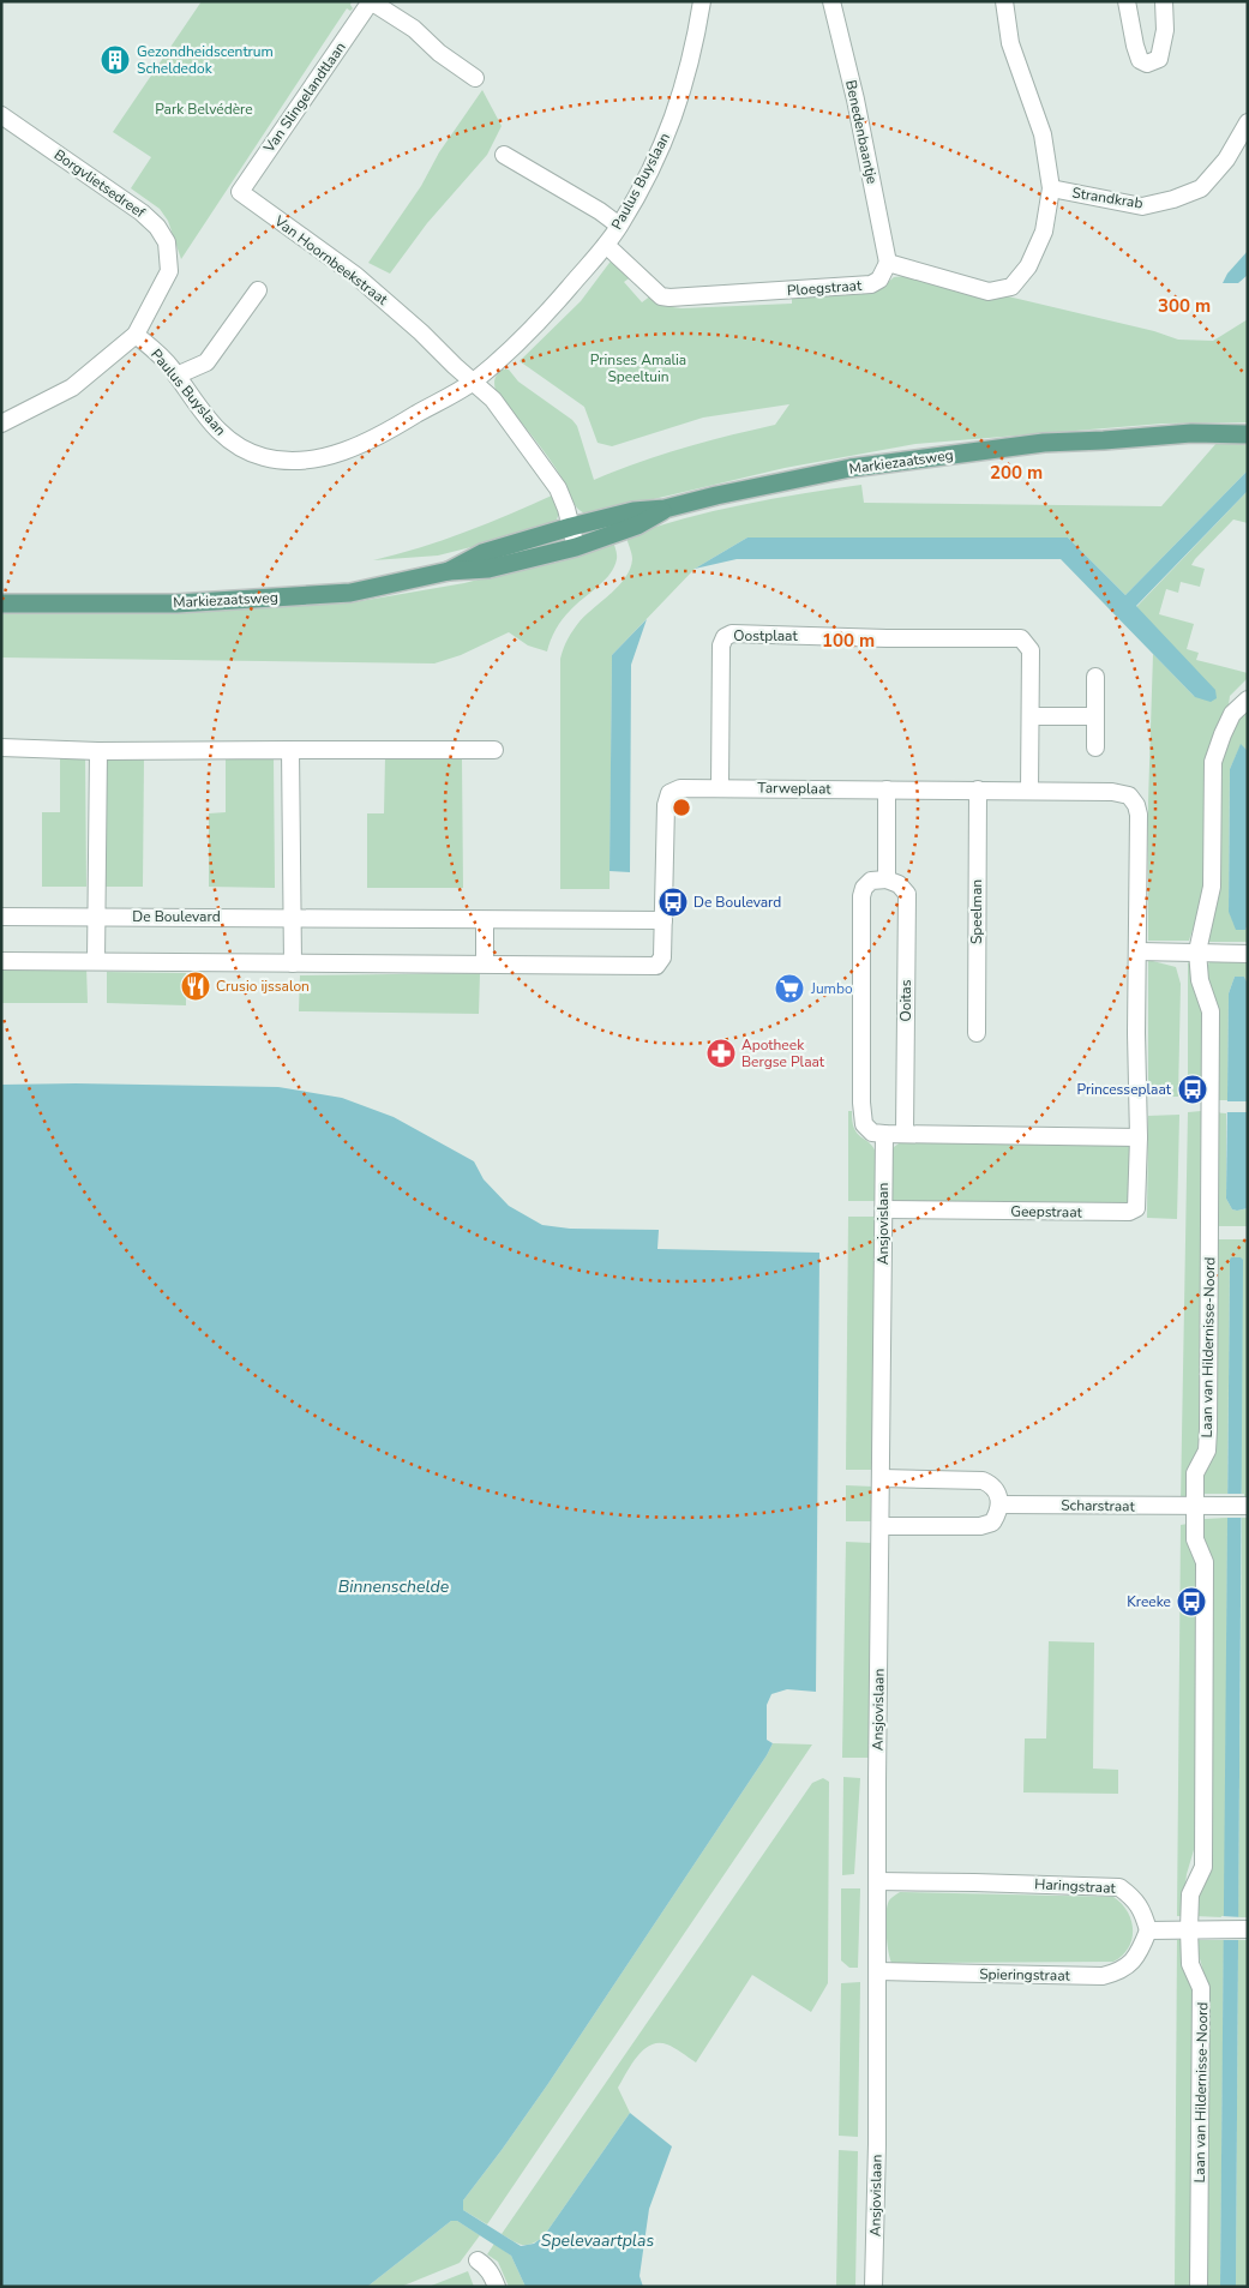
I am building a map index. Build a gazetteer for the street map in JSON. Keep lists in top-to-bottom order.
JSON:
{
  "streets": {
    "main road": ["Markiezaatsweg"],
    "street": [
      "Van Slingelandtlaan",
      "Benedenbaantje",
      "Paulus Buyslaan",
      "Borgvlietsedreef",
      "Strandkrab",
      "Van Hoornbeekstraat",
      "Ploegstraat",
      "Oostplaat",
      "Tarweplaat",
      "Speelman",
      "De Boulevard",
      "Ooitas",
      "Geepstraat",
      "Ansjovislaan",
      "Laan van Hildernisse-Noord",
      "Scharstraat",
      "Haringstraat",
      "Spieringstraat"
    ]
  },
  "crossings": [
    ["Van Slingelandtlaan", "Van Hoornbeekstraat"],
    ["Benedenbaantje", "Ploegstraat"],
    ["Paulus Buyslaan", "Borgvlietsedreef"],
    ["Paulus Buyslaan", "Van Hoornbeekstraat"],
    ["Paulus Buyslaan", "Ploegstraat"],
    ["Oostplaat", "Tarweplaat"],
    ["Tarweplaat", "Speelman"],
    ["Tarweplaat", "De Boulevard"],
    ["Geepstraat", "Ansjovislaan"],
    ["Ansjovislaan", "Haringstraat"],
    ["Ansjovislaan", "Spieringstraat"],
    ["Laan van Hildernisse-Noord", "Scharstraat"],
    ["Haringstraat", "Spieringstraat"]
  ],
  "water": ["Binnenschelde", "Spelevaartplas"],
  "parks": ["Park Belvédère", "Prinses Amalia Speeltuin"],
  "places": {
    "building": ["Gezondheidscentrum Scheldedok"],
    "bus stop": ["De Boulevard", "Princesseplaat", "Kreeke"],
    "restaurant": ["Crusio ijssalon"],
    "supermarket": ["Jumbo"],
    "pharmacy": ["Apotheek Bergse Plaat"]
  },
  "rings": ["300 m", "200 m", "100 m"]
}
